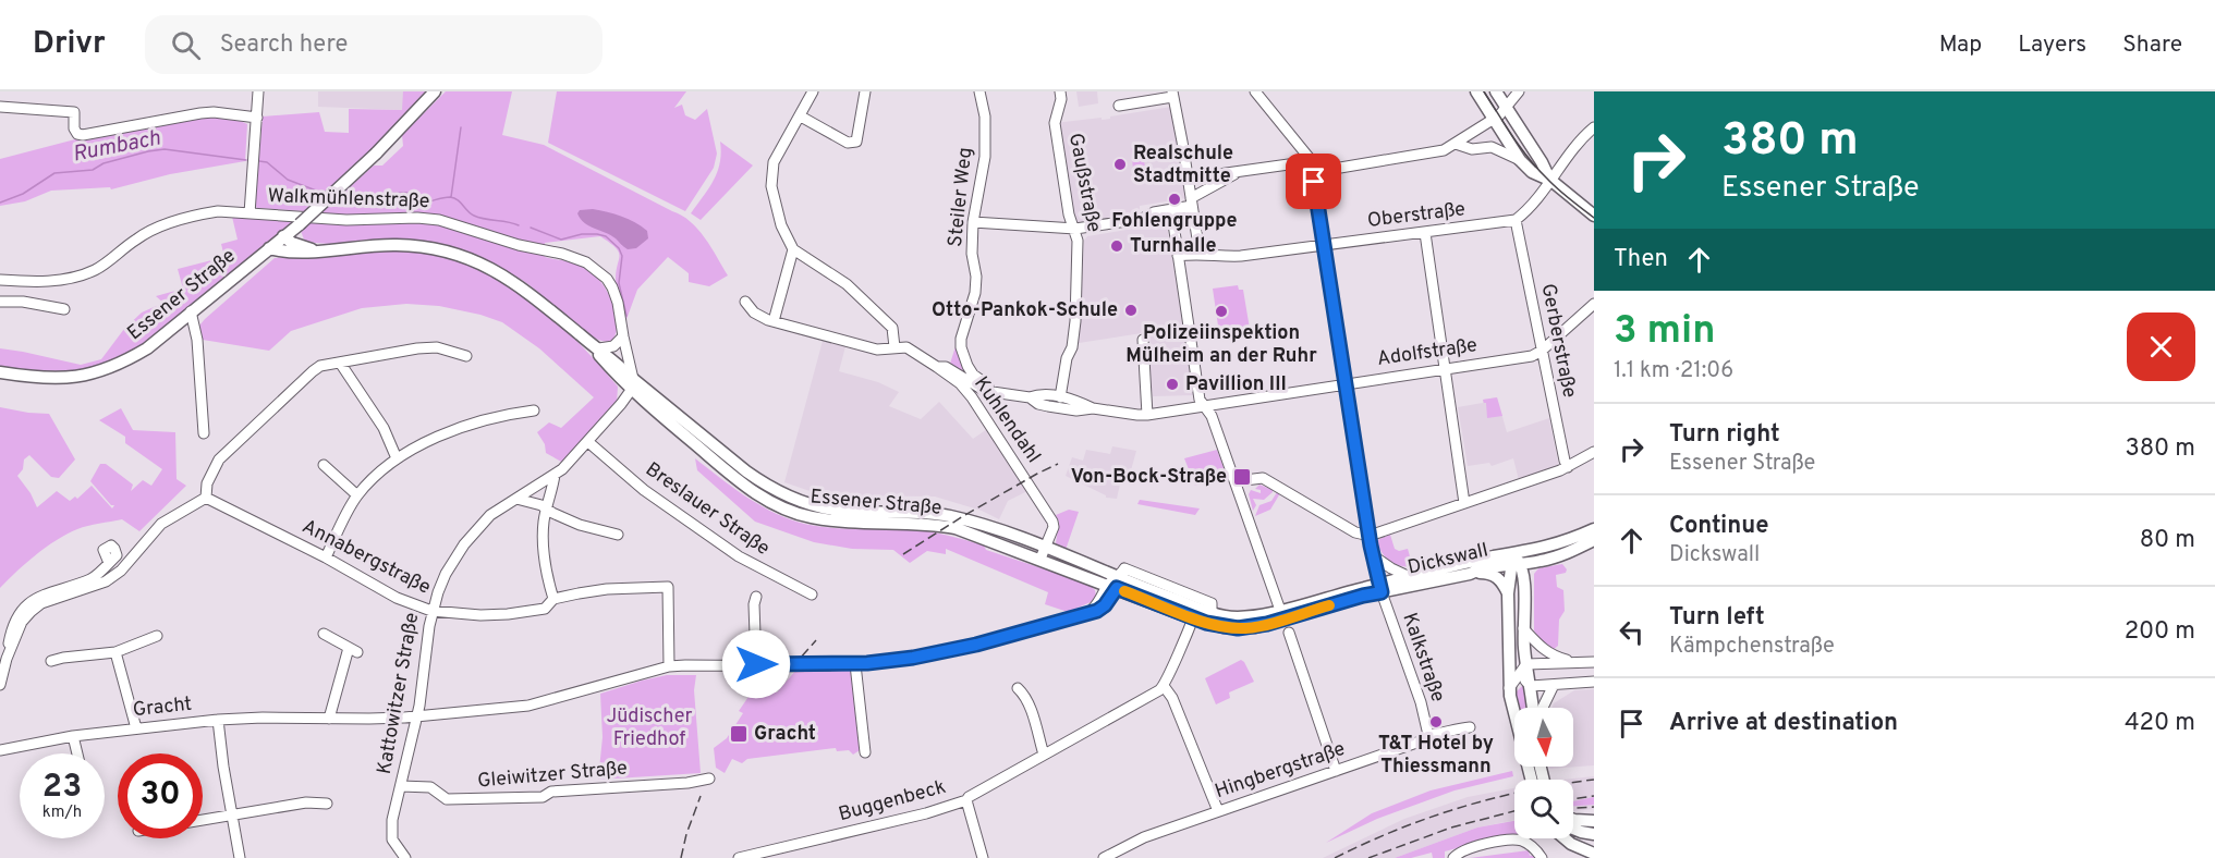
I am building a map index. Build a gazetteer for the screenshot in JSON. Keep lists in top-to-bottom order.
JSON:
{
  "streets": {
    "main road": ["Essener Straße", "Dickswall"],
    "street": [
      "Gaußstraße",
      "Steiler Weg",
      "Walkmühlenstraße",
      "Oberstraße",
      "Gerberstraße",
      "Adolfstraße",
      "Kuhlendahl",
      "Breslauer Straße",
      "Annabergstraße",
      "Kalkstraße",
      "Kattowitzer Straße",
      "Gracht",
      "Hingbergstraße",
      "Gleiwitzer Straße",
      "Buggenbeck"
    ]
  },
  "crossings": [
    ["Gaußstraße", "Adolfstraße"],
    ["Steiler Weg", "Adolfstraße"],
    ["Walkmühlenstraße", "Essener Straße"],
    ["Walkmühlenstraße", "Kattowitzer Straße"],
    ["Oberstraße", "Gerberstraße"],
    ["Oberstraße", "Kalkstraße"],
    ["Essener Straße", "Kuhlendahl"],
    ["Essener Straße", "Dickswall"],
    ["Essener Straße", "Kattowitzer Straße"],
    ["Essener Straße", "Gracht"],
    ["Gerberstraße", "Adolfstraße"],
    ["Adolfstraße", "Kuhlendahl"],
    ["Adolfstraße", "Kalkstraße"],
    ["Breslauer Straße", "Kattowitzer Straße"],
    ["Annabergstraße", "Kattowitzer Straße"],
    ["Annabergstraße", "Gracht"],
    ["Dickswall", "Kalkstraße"],
    ["Kalkstraße", "Hingbergstraße"],
    ["Kattowitzer Straße", "Gracht"],
    ["Kattowitzer Straße", "Gleiwitzer Straße"]
  ],
  "water": ["Rumbach"],
  "parks": ["Jüdischer Friedhof"],
  "places": {
    "other": [
      "Realschule Stadtmitte",
      "Fohlengruppe",
      "Turnhalle",
      "Otto-Pankok-Schule",
      "Polizeiinspektion Mülheim an der Ruhr",
      "Pavillion III",
      "T&T Hotel by Thiessmann"
    ],
    "transit": ["Von-Bock-Straße", "Gracht"]
  },
  "north": "bottom",
  "page": {
    "header": "Drivr",
    "search": "Search here",
    "nav": ["Map", "Layers", "Share"],
    "turn": ["380 m", "Essener Straße"],
    "then": "Then",
    "heading": ["3 min", "1.1 km · 21:06"],
    "list": [
      {
        "name": "Turn right",
        "note": "Essener Straße",
        "value": "380 m"
      },
      {
        "name": "Continue",
        "note": "Dickswall",
        "value": "80 m"
      },
      {
        "name": "Turn left",
        "note": "Kämpchenstraße",
        "value": "200 m"
      },
      {
        "name": "Arrive at destination",
        "value": "420 m"
      }
    ],
    "speed": "23 km/h",
    "limit": "30"
  }
}
